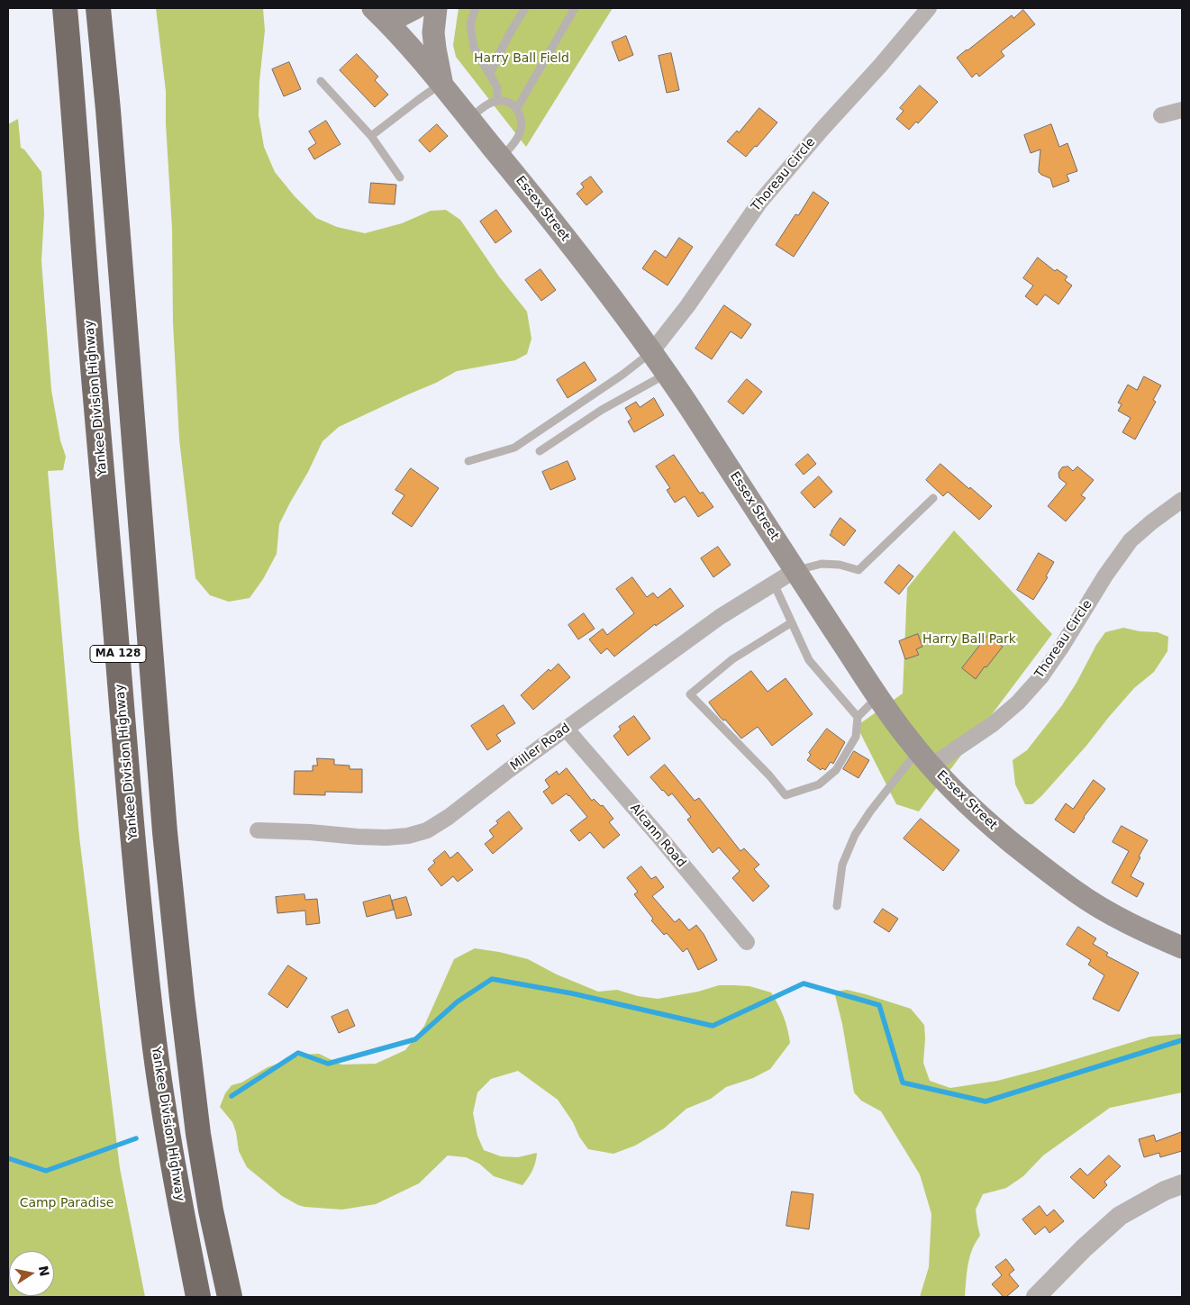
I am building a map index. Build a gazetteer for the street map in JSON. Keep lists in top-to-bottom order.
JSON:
{
  "streets": {
    "highway": ["Yankee Division Highway", "MA 128"],
    "main road": ["Essex Street"],
    "street": ["Thoreau Circle", "Miller Road", "Alcann Road"]
  },
  "crossings": [
    ["Thoreau Circle", "Essex Street"],
    ["Essex Street", "Miller Road"],
    ["Miller Road", "Alcann Road"]
  ],
  "parks": ["Harry Ball Field", "Harry Ball Park", "Camp Paradise"],
  "north": "right"
}
